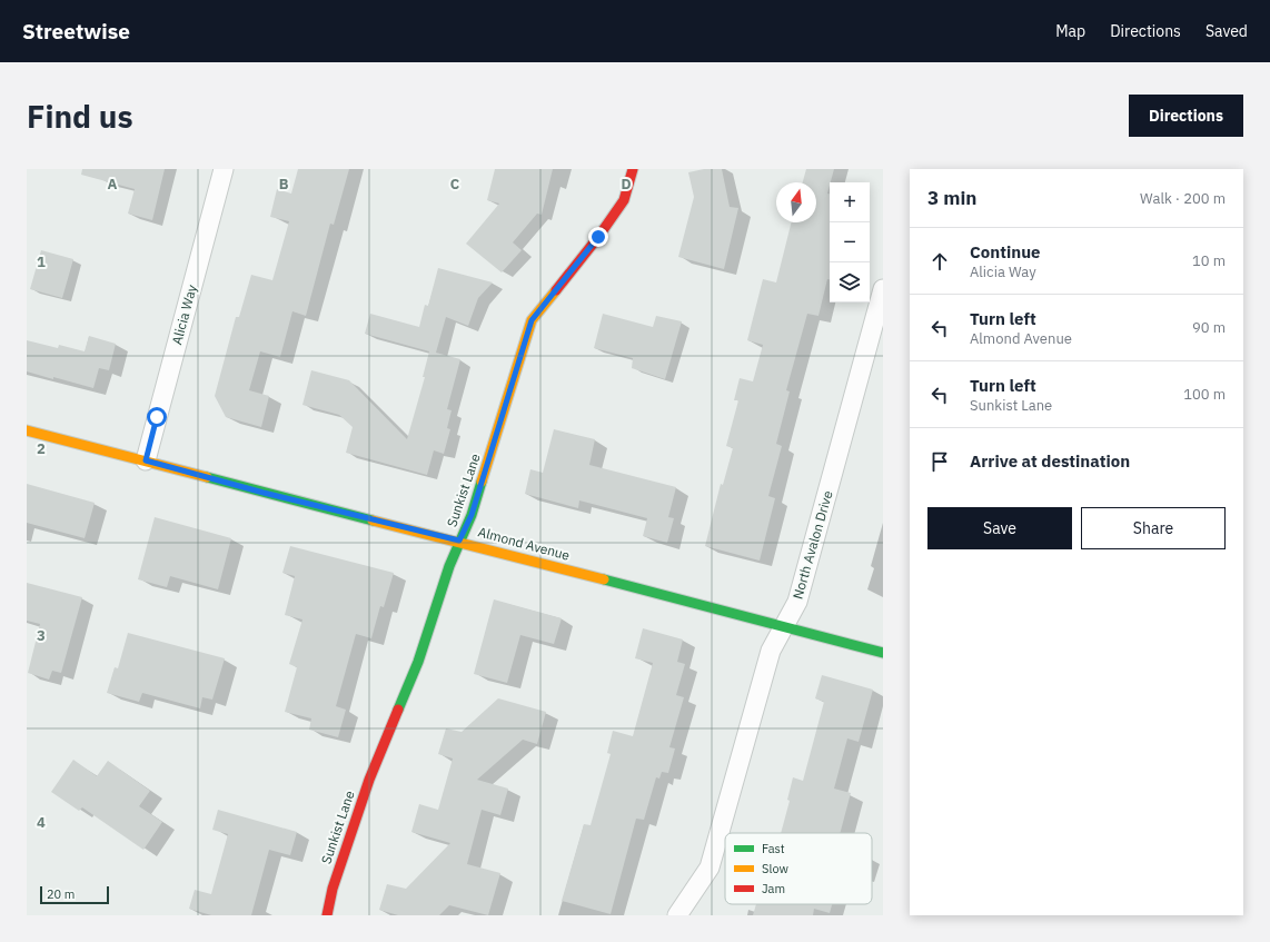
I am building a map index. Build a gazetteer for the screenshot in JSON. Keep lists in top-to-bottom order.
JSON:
{
  "streets": {
    "street": [
      "Alicia Way",
      "Sunkist Lane",
      "Almond Avenue",
      "North Avalon Drive"
    ]
  },
  "crossings": [
    ["Alicia Way", "Almond Avenue"],
    ["Sunkist Lane", "Almond Avenue"],
    ["Almond Avenue", "North Avalon Drive"]
  ],
  "legend": ["Fast", "Slow", "Jam"],
  "scale_bar": "20 m",
  "north": "top",
  "page": {
    "header": "Streetwise",
    "nav": ["Map", "Directions", "Saved"],
    "buttons": [
      "Directions",
      ["Save", "Share"]
    ],
    "title": "Find us",
    "heading": ["3 min", "Walk · 200 m"],
    "map_buttons": ["+", "−"],
    "list": [
      ["Continue", "Alicia Way", "10 m"],
      ["Turn left", "Almond Avenue", "90 m"],
      ["Turn left", "Sunkist Lane", "100 m"],
      "Arrive at destination"
    ],
    "scale": "20 m"
  },
  "grid": {
    "columns": [
      "A",
      "B",
      "C",
      "D"
    ],
    "rows": [
      "1",
      "2",
      "3",
      "4"
    ]
  }
}
